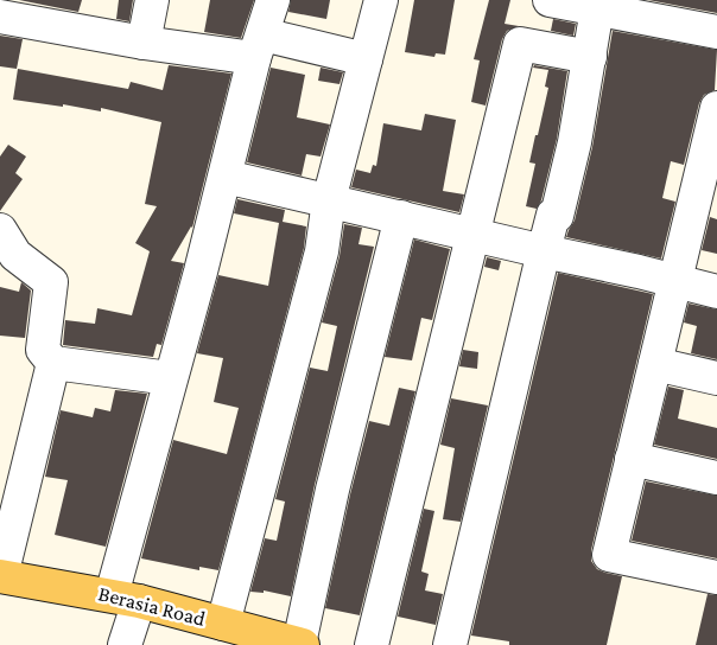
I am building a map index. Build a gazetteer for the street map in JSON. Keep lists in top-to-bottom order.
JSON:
{
  "streets": {
    "main road": ["Berasia Road"]
  }
}
